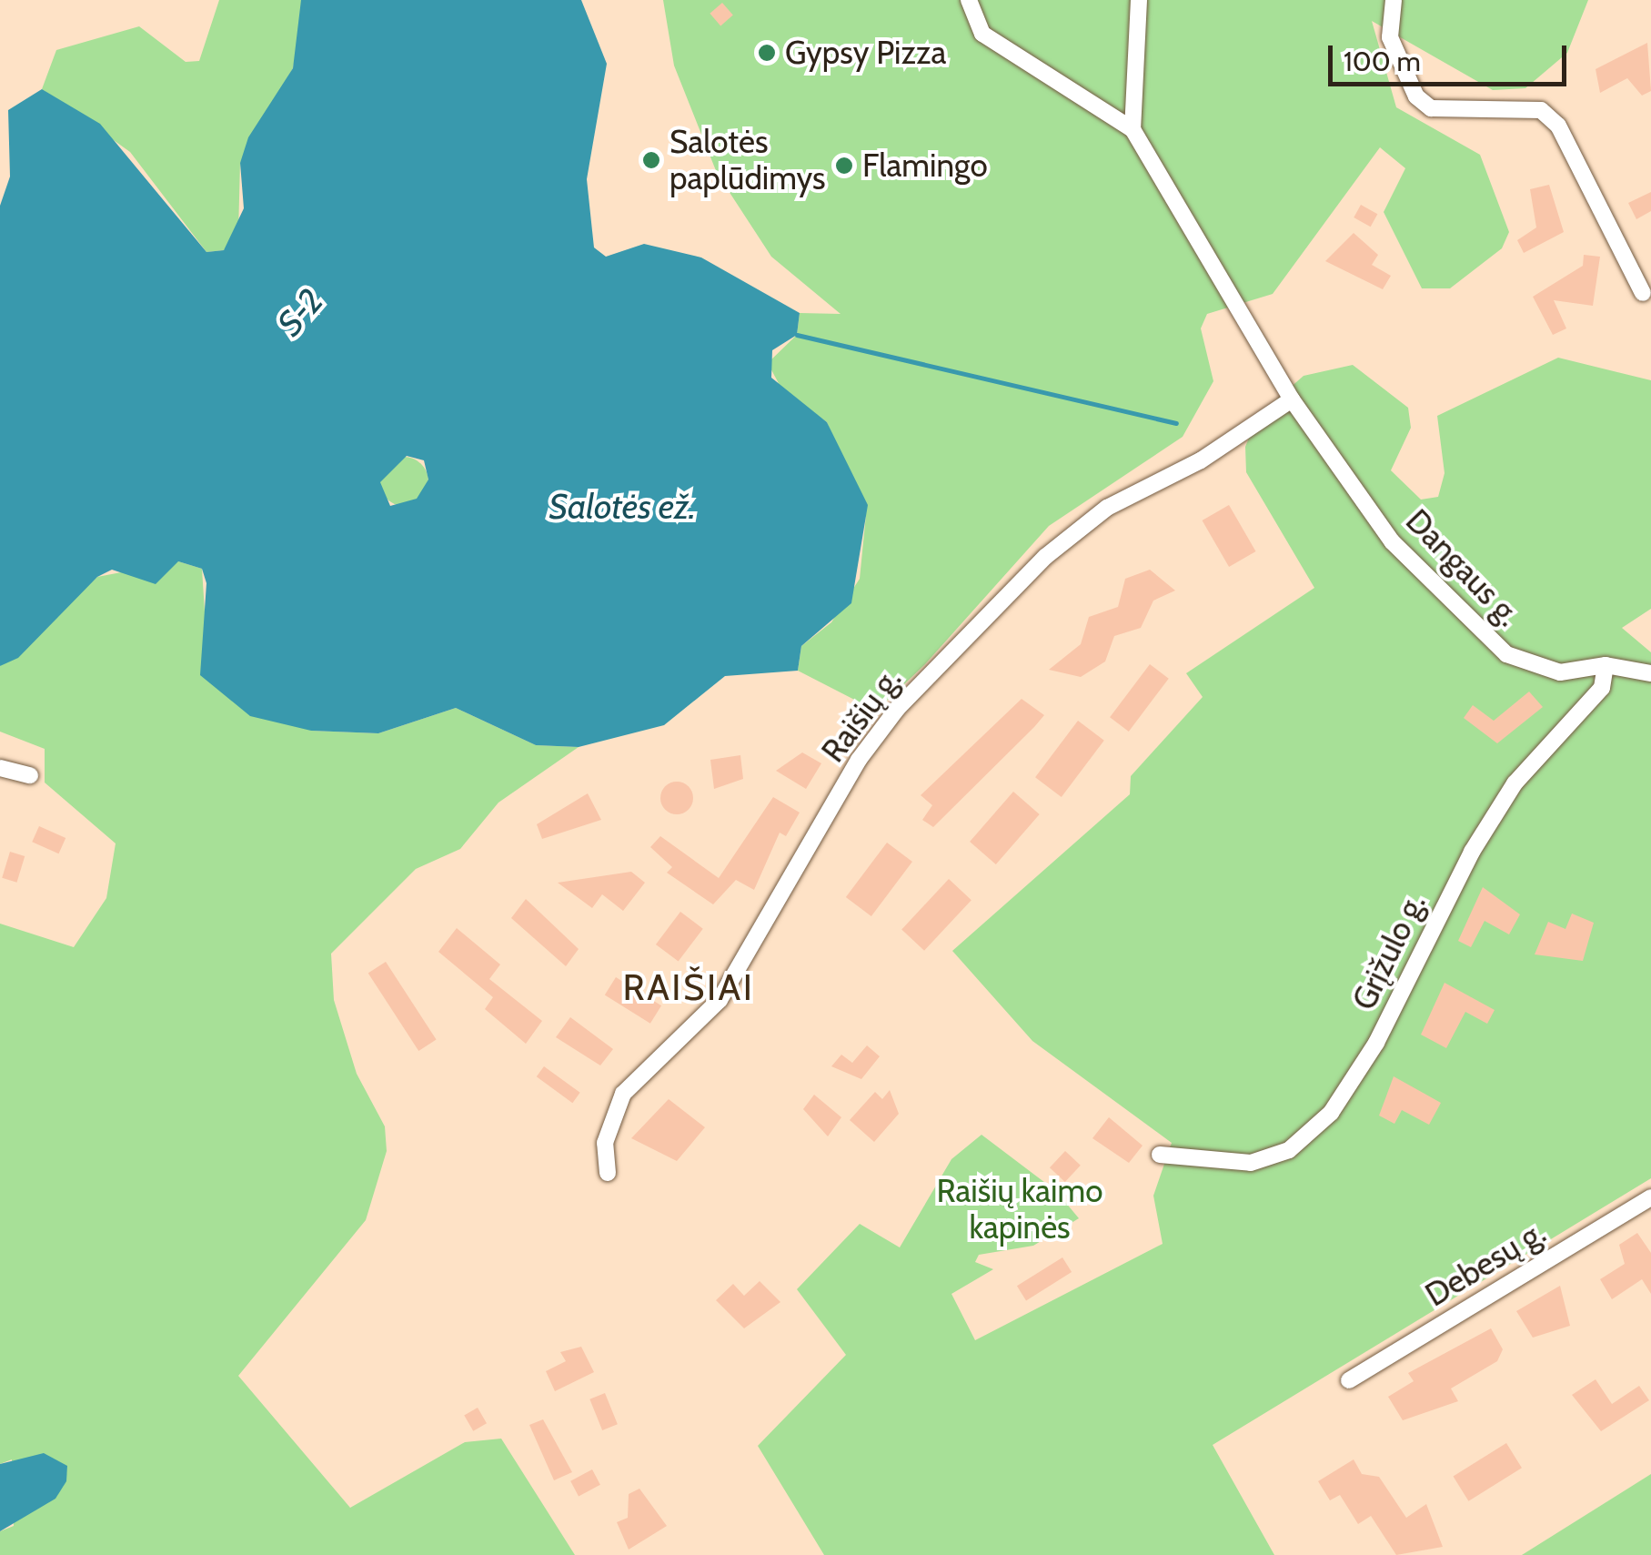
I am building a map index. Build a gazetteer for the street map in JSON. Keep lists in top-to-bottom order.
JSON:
{
  "streets": {
    "street": [
      "Dangaus g.",
      "Raišių g.",
      "Grįžulo g.",
      "Debesų g."
    ]
  },
  "crossings": [
    ["Dangaus g.", "Raišių g."],
    ["Dangaus g.", "Grįžulo g."]
  ],
  "districts": ["RAIŠIAI"],
  "water": ["S-2", "Salotės ež."],
  "parks": ["Raišių kaimo kapinės"],
  "places": ["Gypsy Pizza", "Salotės paplūdimys", "Flamingo"],
  "scale_bar": "100 m"
}
